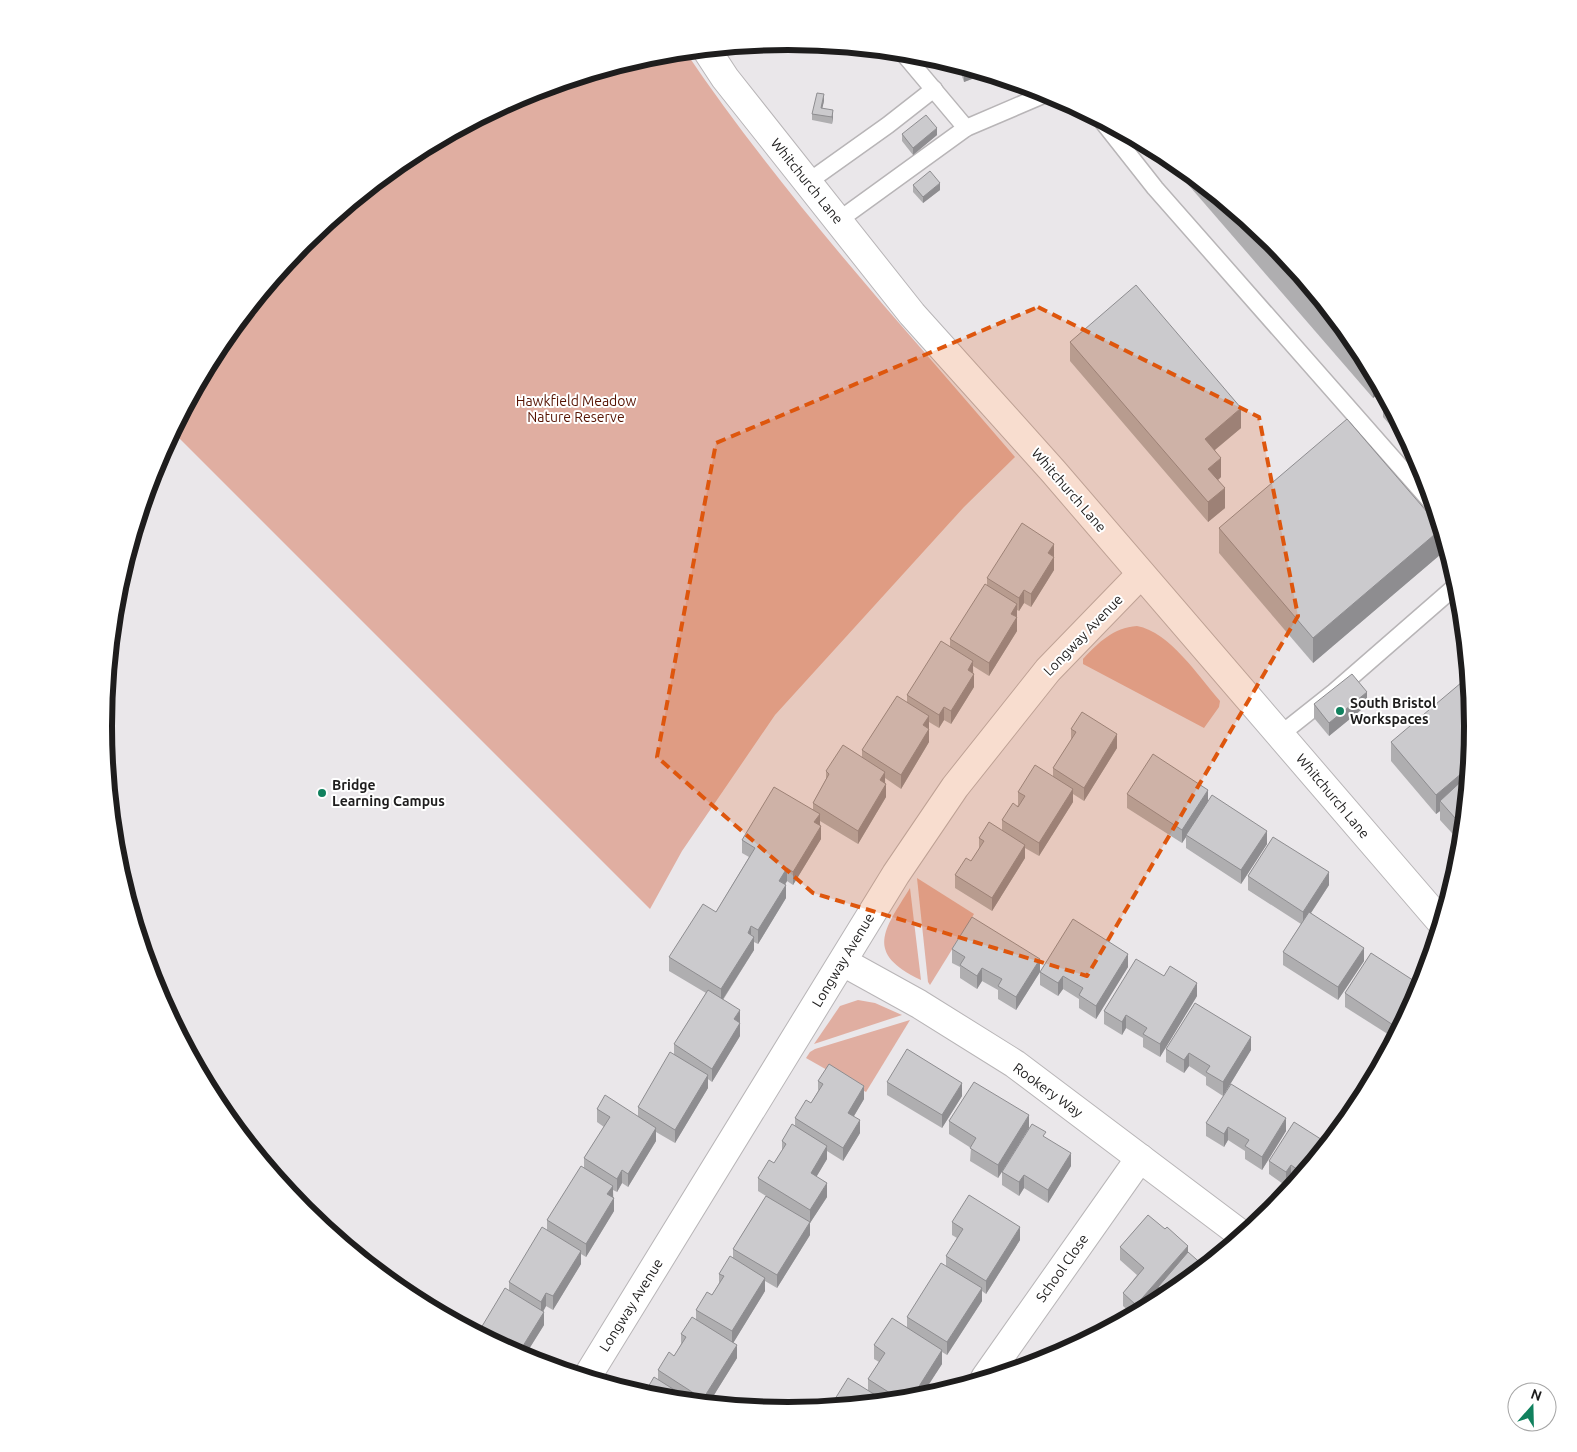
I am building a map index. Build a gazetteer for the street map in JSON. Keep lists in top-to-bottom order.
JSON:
{
  "streets": {
    "street": [
      "Whitchurch Lane",
      "Longway Avenue",
      "Rookery Way",
      "School Close"
    ]
  },
  "crossings": [
    ["Whitchurch Lane", "Longway Avenue"],
    ["Longway Avenue", "Rookery Way"],
    ["Rookery Way", "School Close"]
  ],
  "parks": ["Hawkfield Meadow Nature Reserve"],
  "places": ["South Bristol Workspaces", "Bridge Learning Campus"],
  "north": "top"
}
